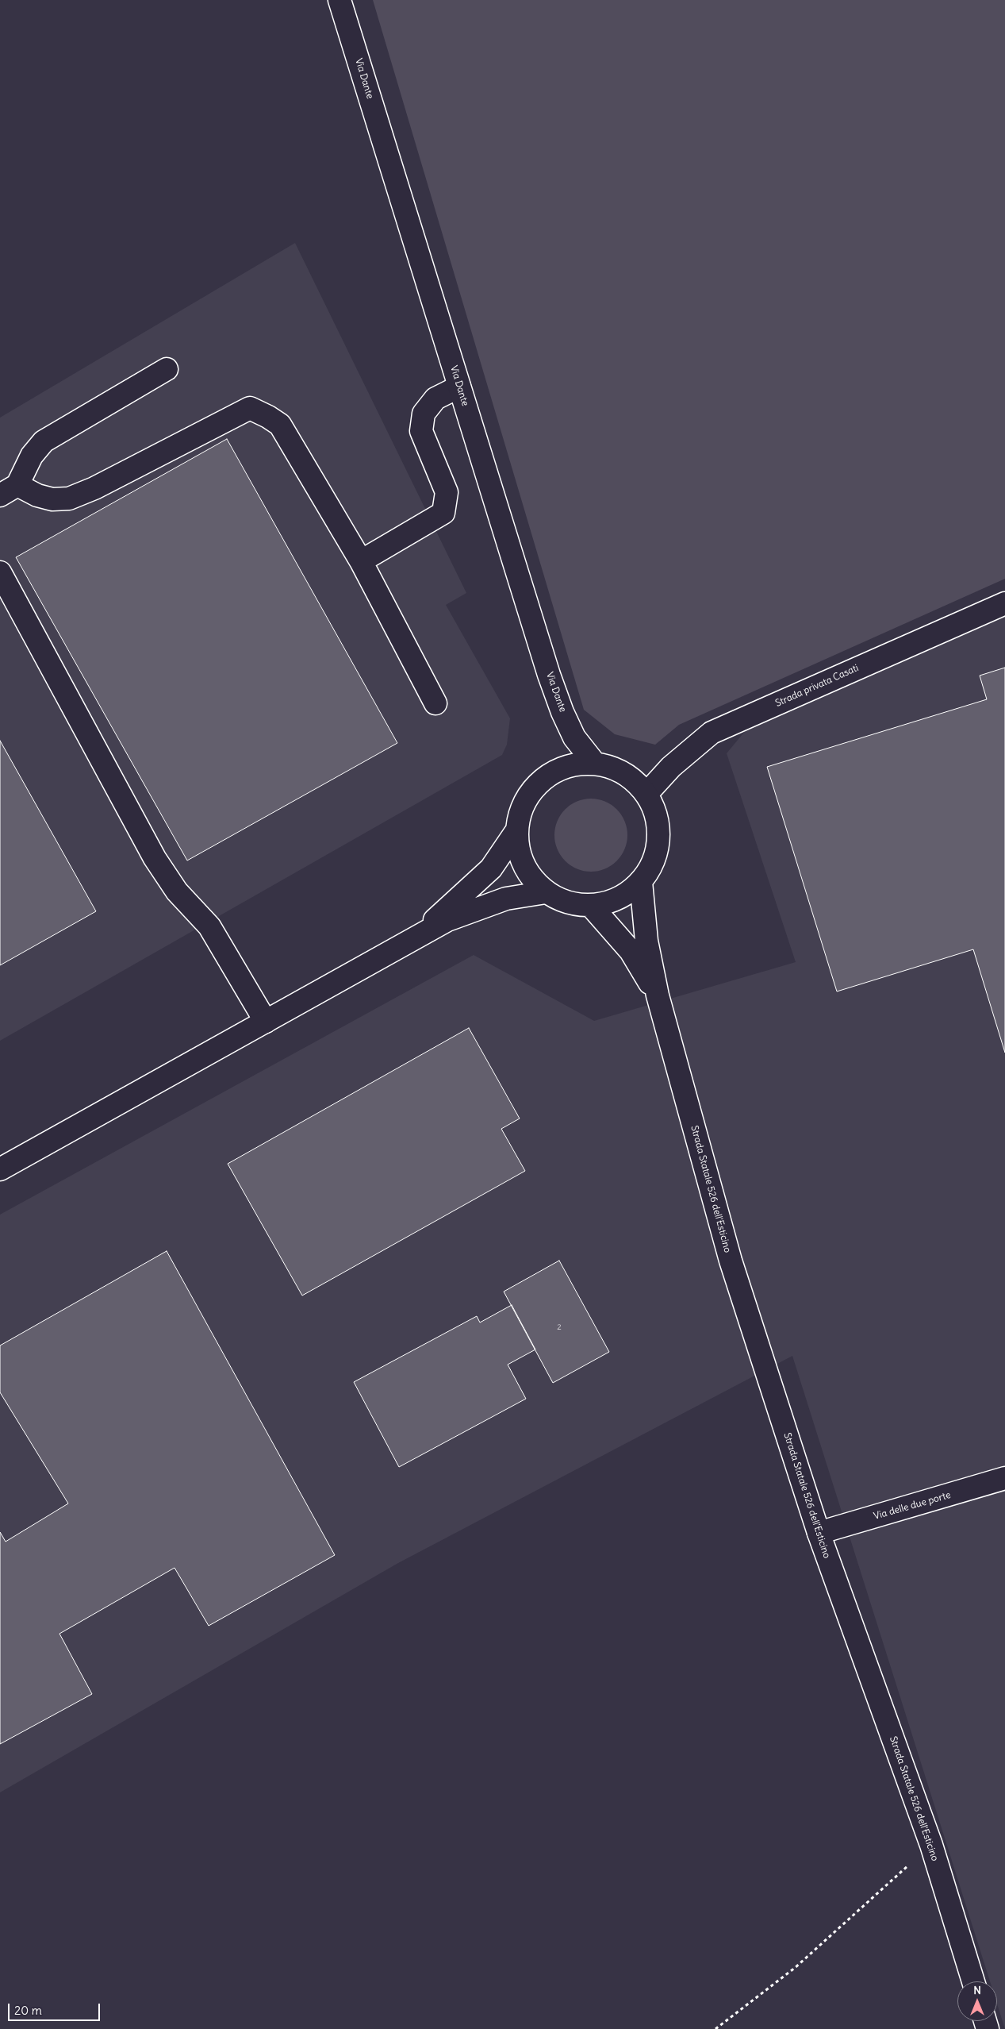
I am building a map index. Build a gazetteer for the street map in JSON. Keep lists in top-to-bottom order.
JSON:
{
  "streets": {
    "main road": [
      "Via Dante",
      "Strada privata Casati",
      "Strada Statale 526 dell'Esticino",
      "Via delle due porte"
    ]
  },
  "crossings": [
    ["Via Dante", "Strada privata Casati"],
    ["Via Dante", "Strada Statale 526 dell'Esticino"],
    ["Strada privata Casati", "Strada Statale 526 dell'Esticino"],
    ["Strada Statale 526 dell'Esticino", "Via delle due porte"]
  ],
  "house_numbers": ["2"],
  "scale_bar": "20 m",
  "north": "top"
}
